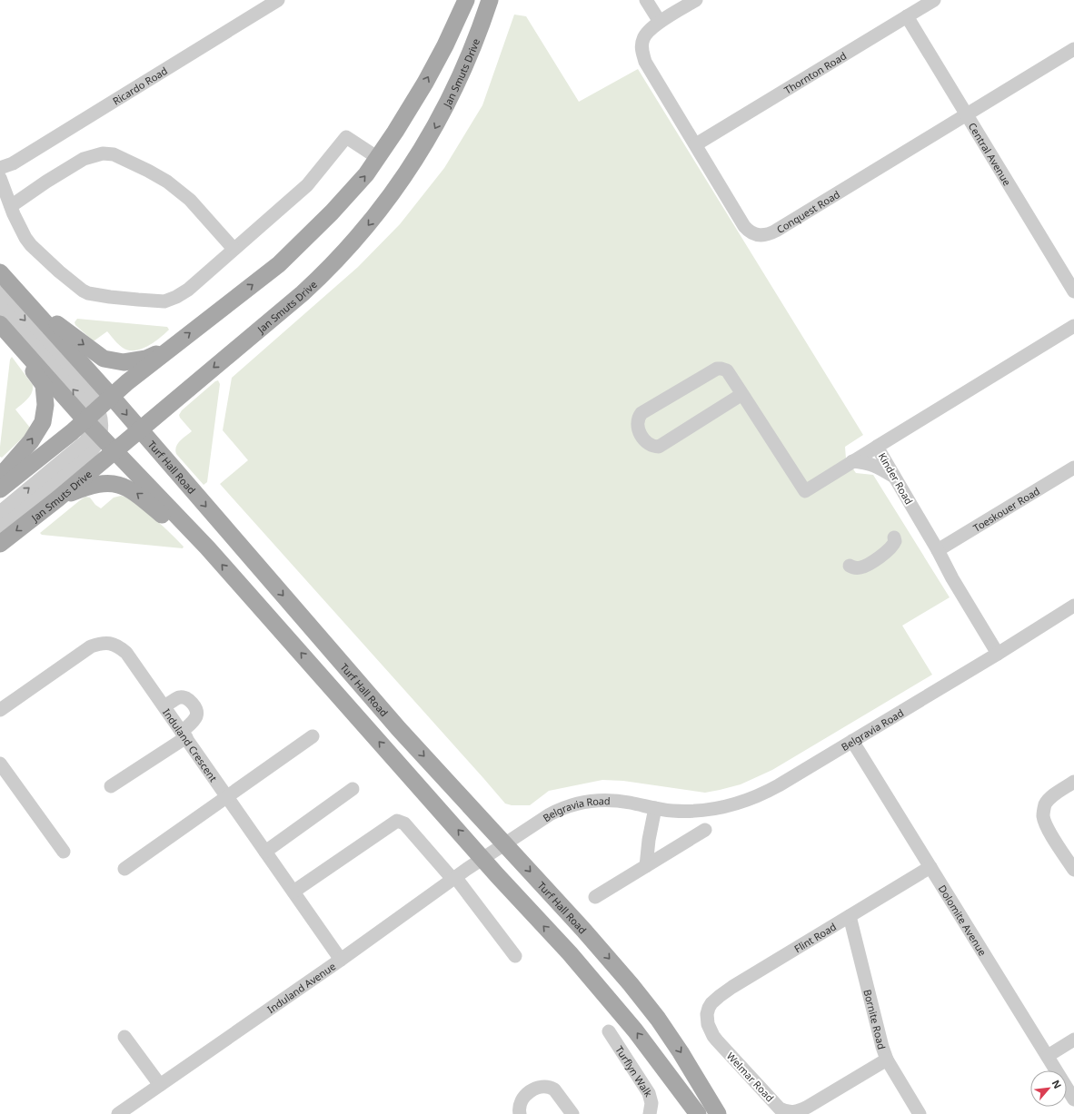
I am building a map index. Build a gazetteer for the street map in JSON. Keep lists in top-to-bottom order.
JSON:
{
  "streets": {
    "main road": ["Jan Smuts Drive", "Turf Hall Road"],
    "street": [
      "Thornton Road",
      "Ricardo Road",
      "Central Avenue",
      "Conquest Road",
      "Kinder Road",
      "Toeskouer Road",
      "Belgravia Road",
      "Induland Crescent",
      "Dolomite Avenue",
      "Flint Road",
      "Induland Avenue",
      "Bornite Road",
      "Turflyn Walk",
      "Welmar Road"
    ]
  },
  "crossings": [
    ["Jan Smuts Drive", "Turf Hall Road"],
    ["Thornton Road", "Central Avenue"],
    ["Thornton Road", "Conquest Road"],
    ["Central Avenue", "Conquest Road"],
    ["Turf Hall Road", "Belgravia Road"],
    ["Kinder Road", "Toeskouer Road"],
    ["Kinder Road", "Belgravia Road"],
    ["Belgravia Road", "Dolomite Avenue"],
    ["Belgravia Road", "Induland Avenue"],
    ["Induland Crescent", "Induland Avenue"],
    ["Dolomite Avenue", "Flint Road"],
    ["Flint Road", "Bornite Road"],
    ["Flint Road", "Welmar Road"],
    ["Bornite Road", "Welmar Road"]
  ],
  "north": "top right"
}
